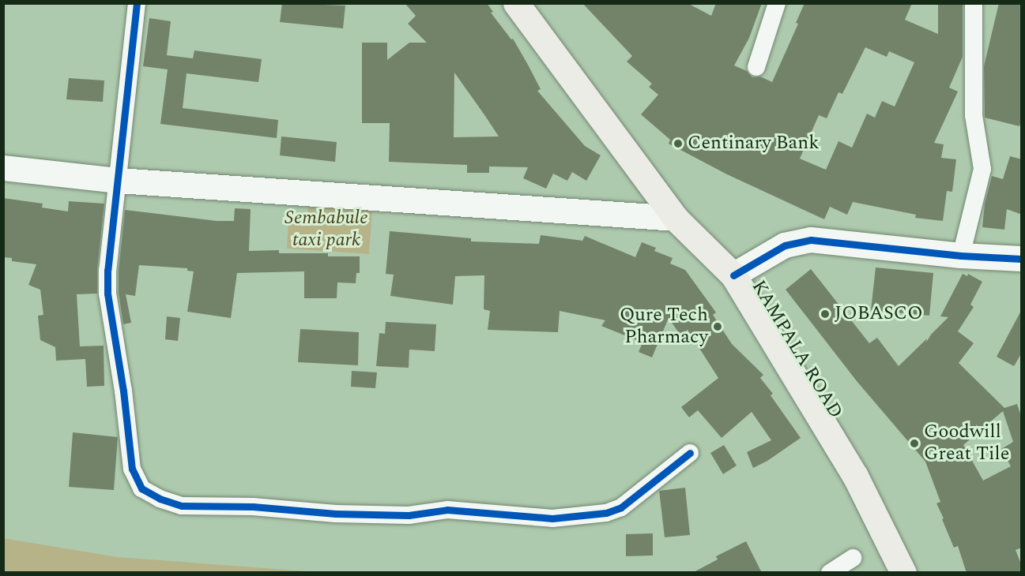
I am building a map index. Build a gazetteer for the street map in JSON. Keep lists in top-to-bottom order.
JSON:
{
  "streets": {
    "main road": ["KAMPALA ROAD"]
  },
  "parks": ["Sembabule taxi park"],
  "places": [
    "Centinary Bank",
    "JOBASCO",
    "Qure Tech Pharmacy",
    "Goodwill Great Tile"
  ]
}
